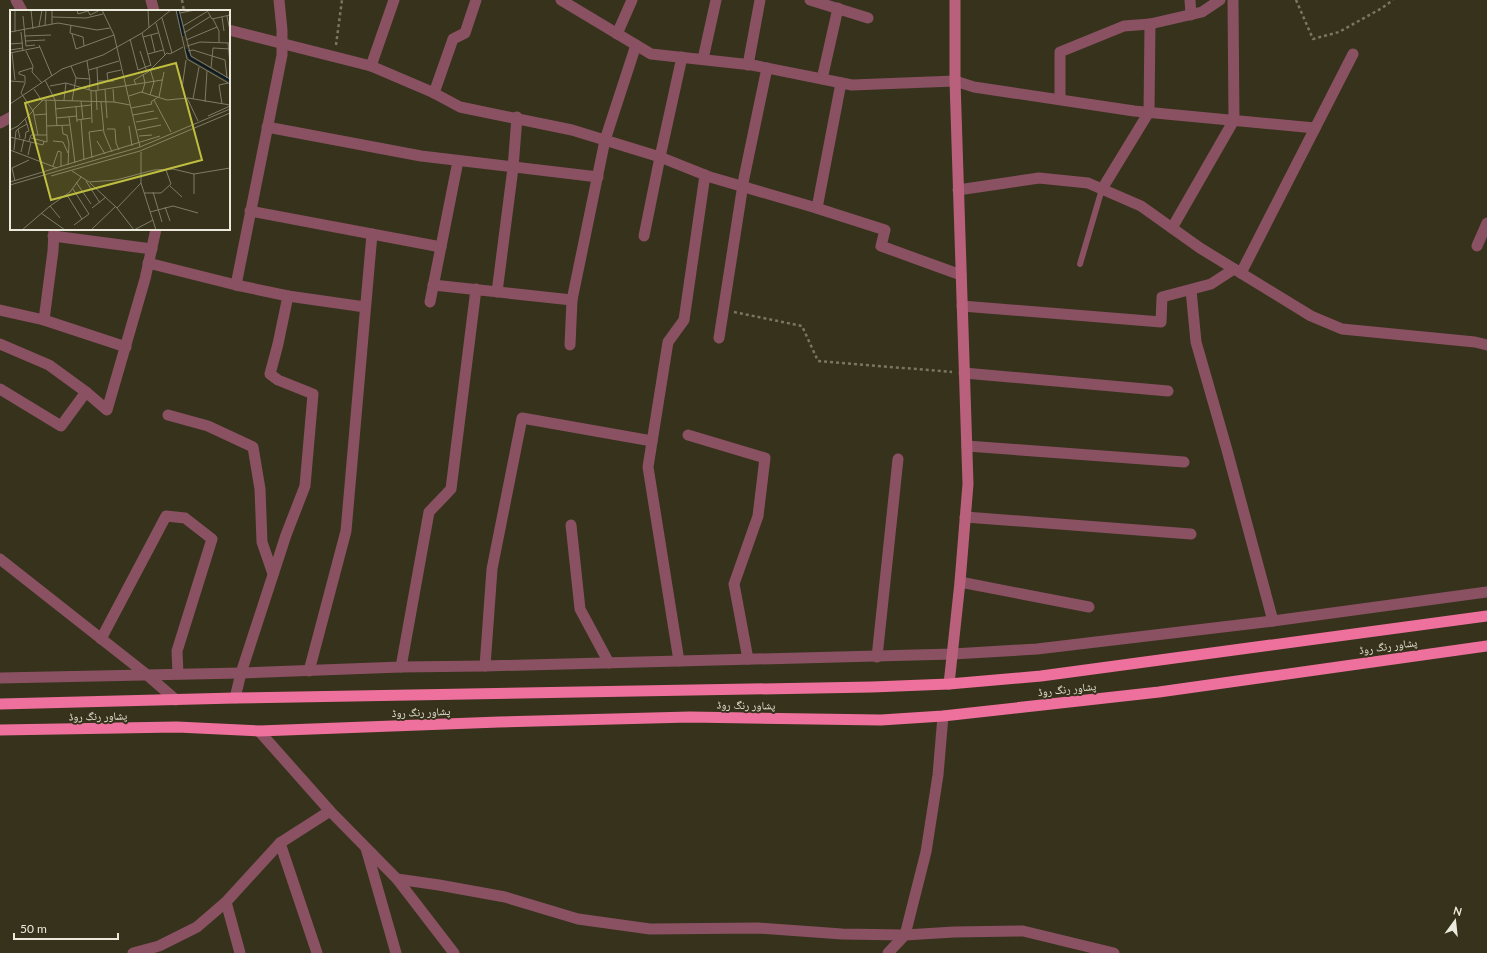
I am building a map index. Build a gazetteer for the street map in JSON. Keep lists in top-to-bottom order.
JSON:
{
  "streets": {
    "highway": ["پشاور رنگ روڈ"]
  },
  "scale_bar": "50 m",
  "north": "top"
}
